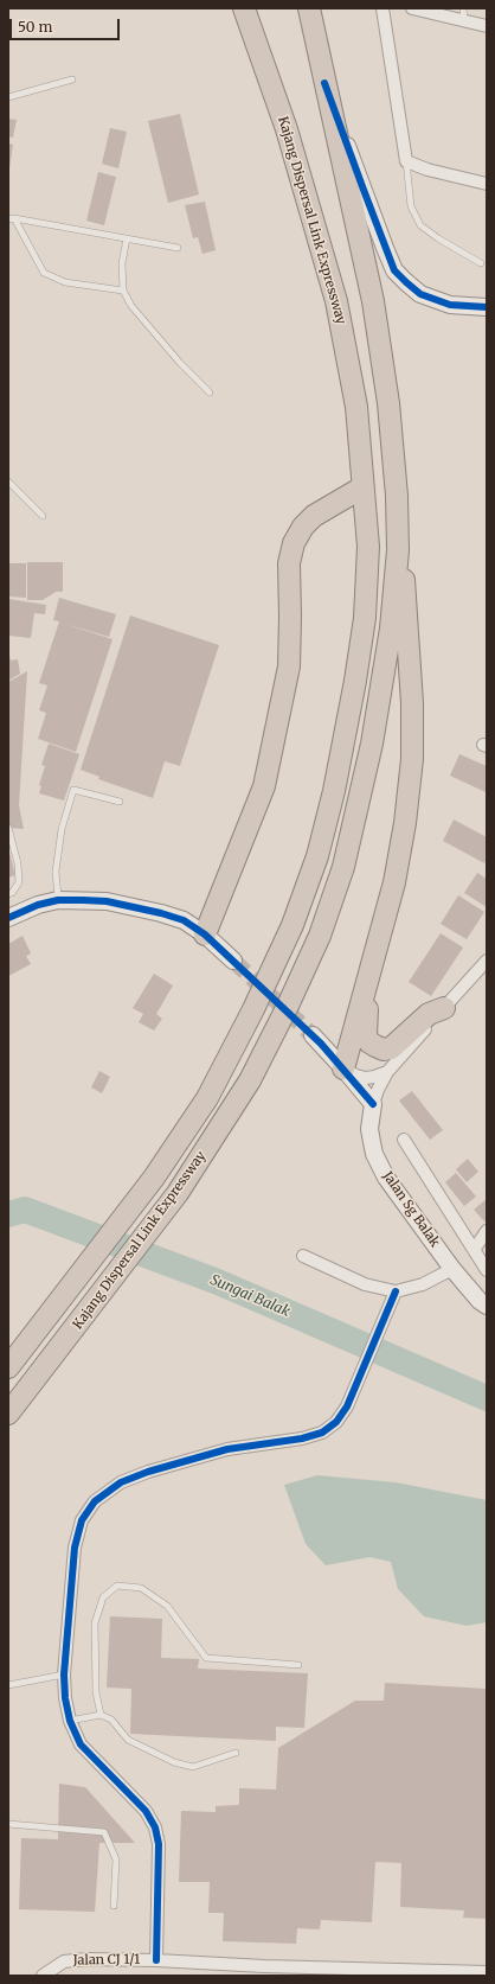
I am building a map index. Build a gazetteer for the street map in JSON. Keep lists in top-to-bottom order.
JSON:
{
  "streets": {
    "highway": ["Kajang Dispersal Link Expressway"],
    "street": ["Jalan Sg Balak", "Jalan CJ 1/1"]
  },
  "water": ["Sungai Balak"],
  "scale_bar": "50 m"
}
